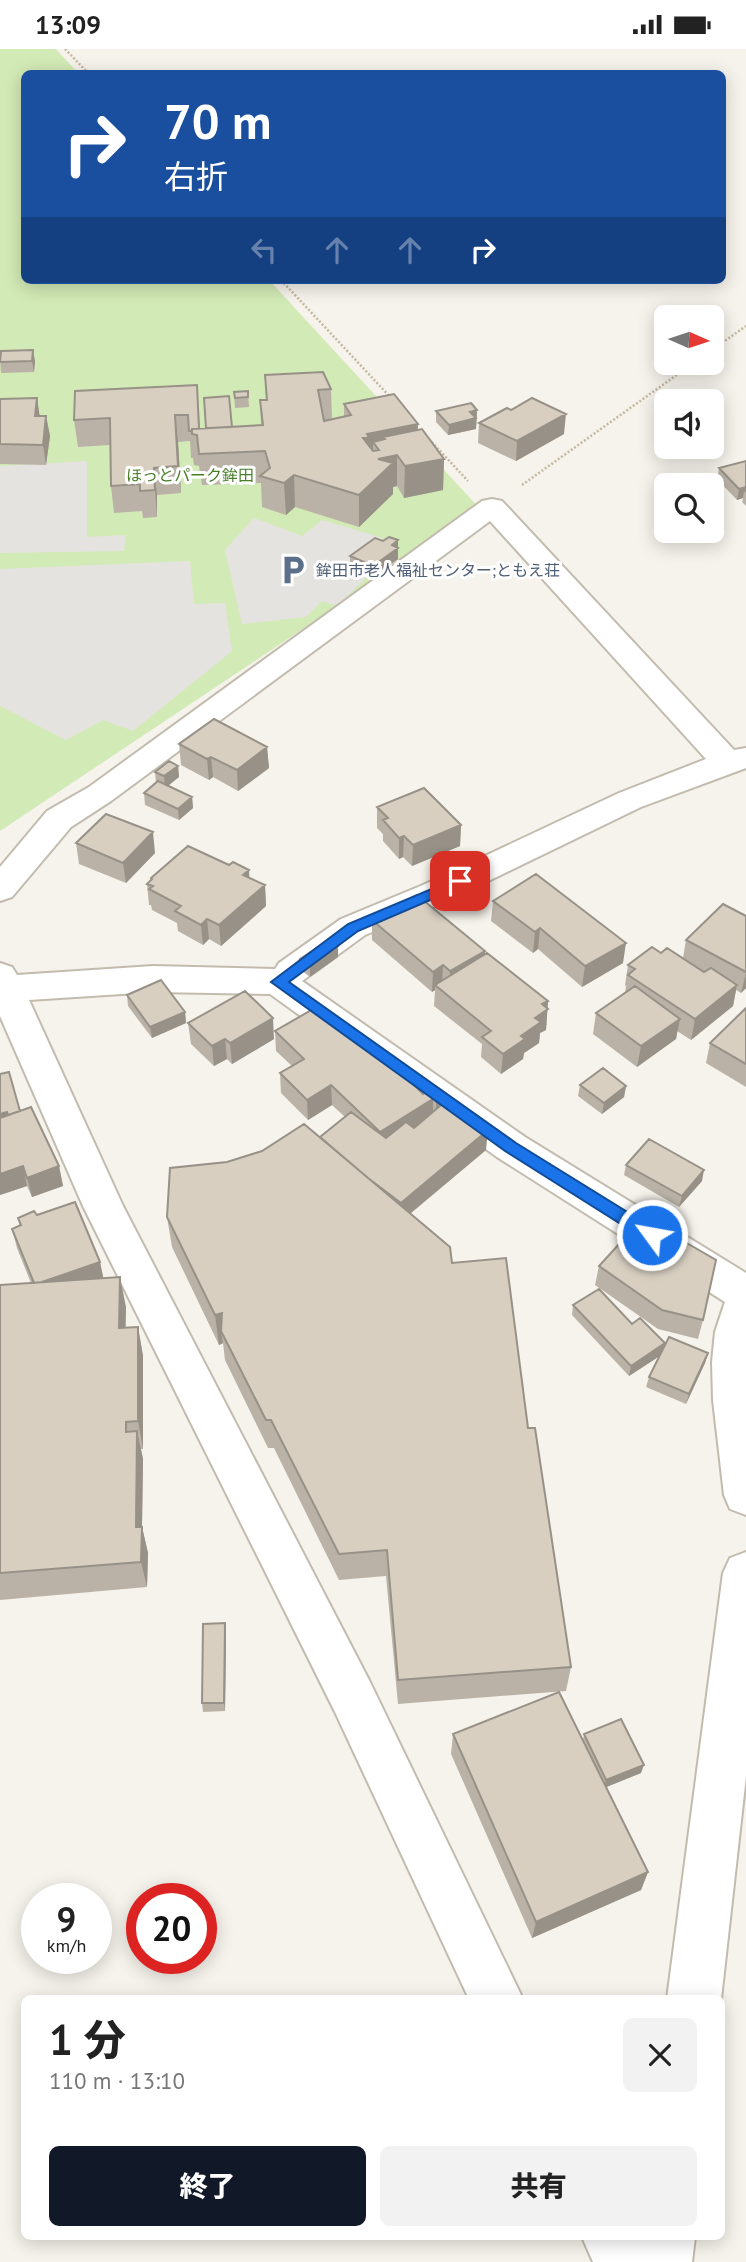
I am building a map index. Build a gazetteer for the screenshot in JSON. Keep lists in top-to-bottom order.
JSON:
{
  "parks": ["ほっとパーク鉾田"],
  "places": {
    "parking": ["鉾田市老人福祉センター;ともえ荘"]
  },
  "north": "right",
  "page": {
    "status": "13:09",
    "turn": ["70 m", "右折"],
    "speed": "9 km/h",
    "limit": "20",
    "heading": ["1 分", "110 m · 13:10"],
    "buttons": ["終了", "共有"]
  }
}
